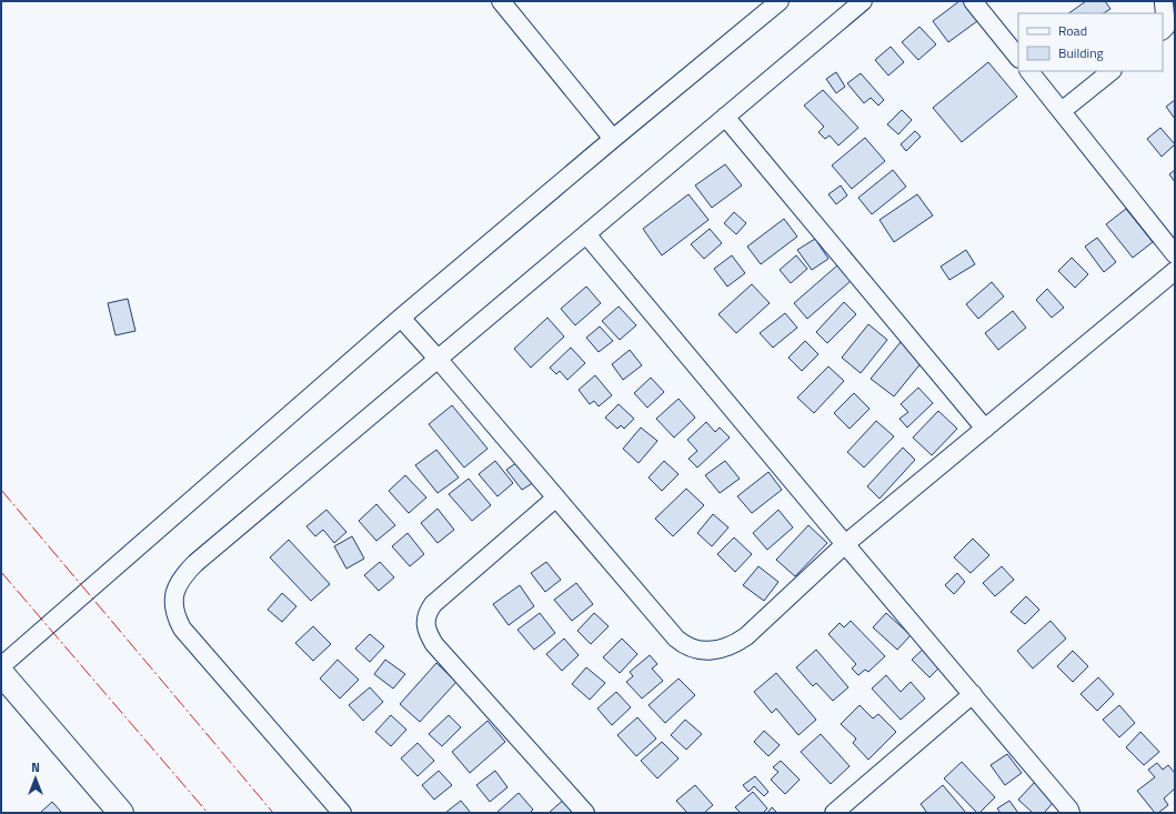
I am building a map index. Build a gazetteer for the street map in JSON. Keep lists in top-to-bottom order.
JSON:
{
  "legend": ["Road", "Building"],
  "north": "top"
}
